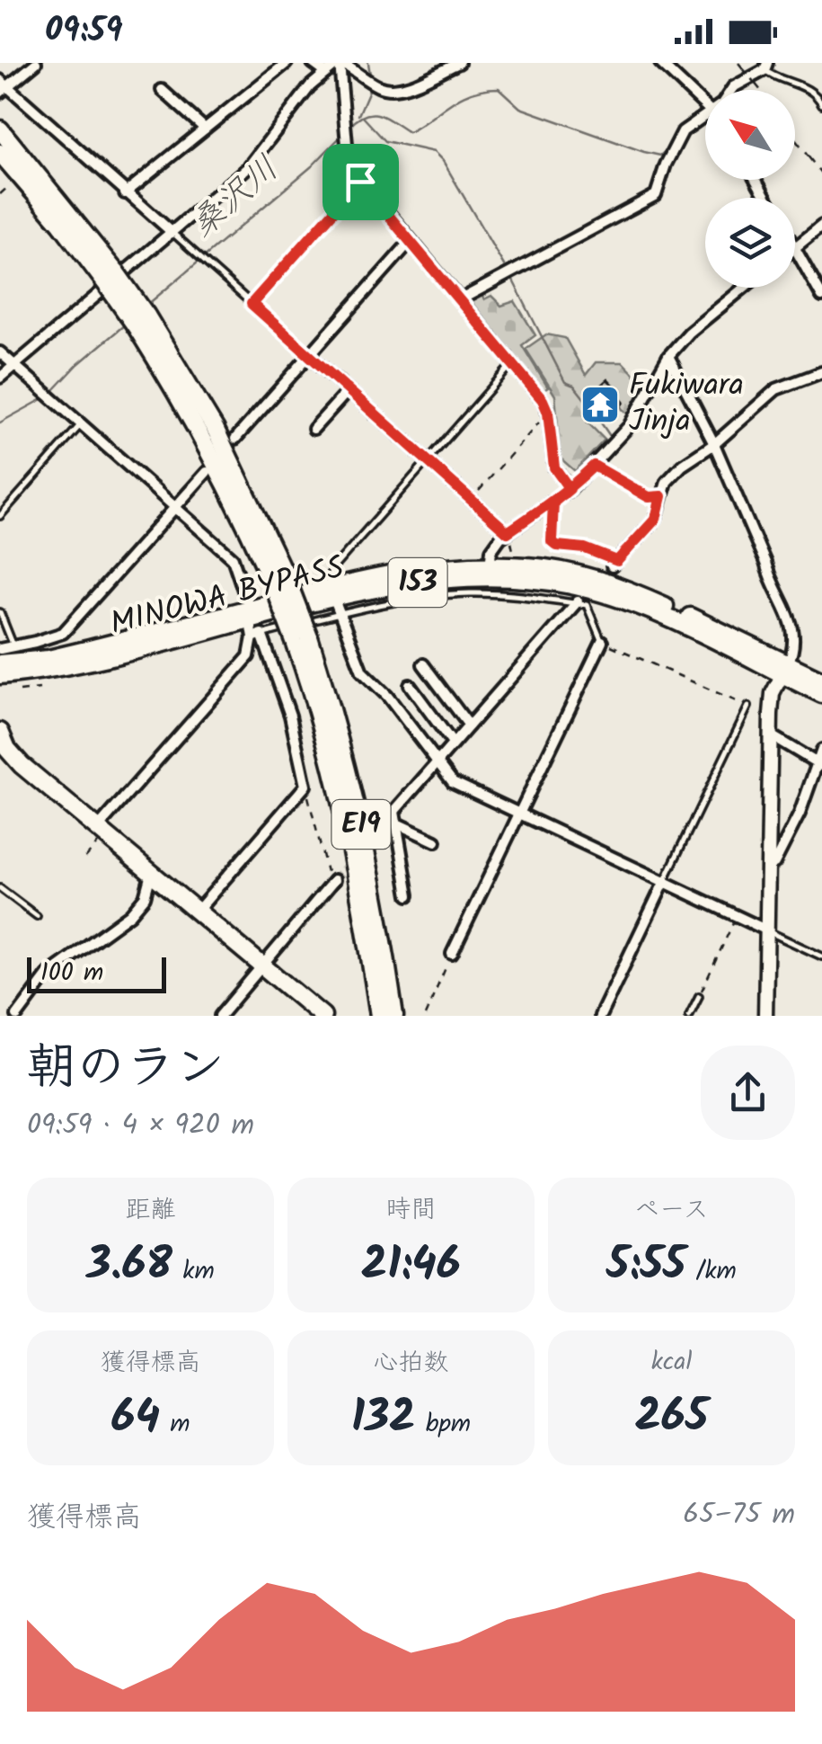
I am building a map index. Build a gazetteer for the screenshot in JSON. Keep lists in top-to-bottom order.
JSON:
{
  "streets": {
    "highway": ["153", "MINOWA BYPASS", "E19"]
  },
  "water": ["桑沢川"],
  "places": {
    "temple": ["Fukiwara Jinja"]
  },
  "scale_bar": "100 m",
  "north": "top left",
  "page": {
    "status": "09:59",
    "scale": "100 m",
    "heading": ["朝のラン", "09:59 · 4 × 920 m"],
    "stats": [
      ["距離", "3.68 km"],
      ["時間", "21:46"],
      ["ペース", "5:55 /km"],
      ["獲得標高", "64 m"],
      ["心拍数", "132 bpm"],
      ["kcal", "265"]
    ],
    "chart": ["獲得標高", "65–75 m"]
  }
}
